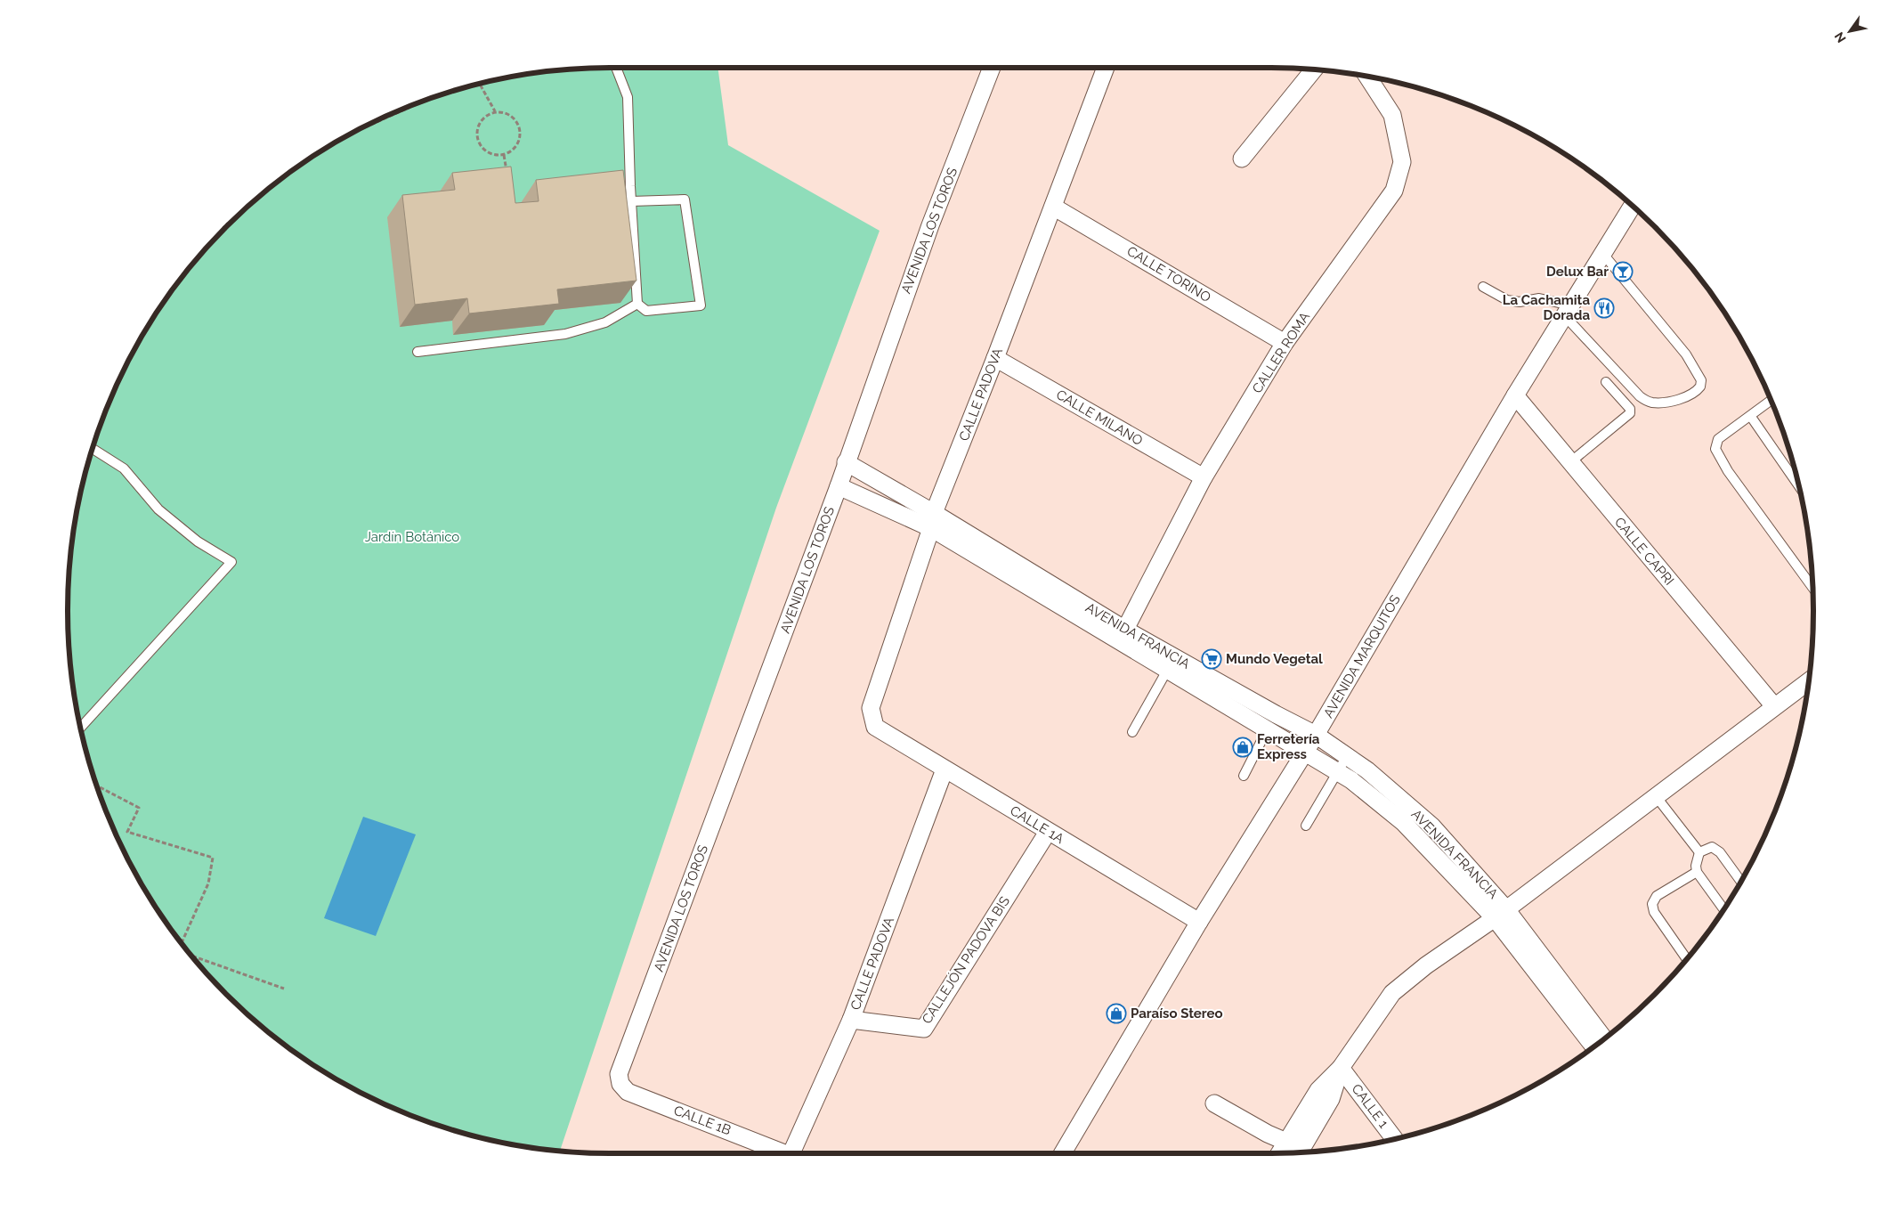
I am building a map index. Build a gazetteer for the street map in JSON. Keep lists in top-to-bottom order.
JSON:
{
  "streets": {
    "street": [
      "AVENIDA LOS TOROS",
      "CALLE TORINO",
      "CALLER ROMA",
      "CALLE PADOVA",
      "CALLE MILANO",
      "CALLE CAPRI",
      "AVENIDA FRANCIA",
      "AVENIDA MARQUITOS",
      "CALLE 1A",
      "CALLEJÓN PADOVA BIS",
      "CALLE 1",
      "CALLE 1B"
    ]
  },
  "crossings": [
    ["AVENIDA LOS TOROS", "AVENIDA FRANCIA"],
    ["AVENIDA LOS TOROS", "CALLE 1B"],
    ["CALLE TORINO", "CALLER ROMA"],
    ["CALLE TORINO", "CALLE PADOVA"],
    ["CALLER ROMA", "CALLE MILANO"],
    ["CALLER ROMA", "AVENIDA FRANCIA"],
    ["CALLE PADOVA", "CALLE MILANO"],
    ["CALLE PADOVA", "AVENIDA FRANCIA"],
    ["CALLE PADOVA", "CALLE 1A"],
    ["CALLE PADOVA", "CALLEJÓN PADOVA BIS"],
    ["CALLE CAPRI", "AVENIDA MARQUITOS"],
    ["AVENIDA FRANCIA", "AVENIDA MARQUITOS"],
    ["AVENIDA MARQUITOS", "CALLE 1A"],
    ["CALLE 1A", "CALLEJÓN PADOVA BIS"]
  ],
  "parks": ["Jardín Botánico"],
  "places": {
    "bar": ["Delux Bar"],
    "restaurant": ["La Cachamita Dorada"],
    "supermarket": ["Mundo Vegetal"],
    "shop": ["Ferretería Express", "Paraíso Stereo"]
  },
  "north": "bottom left"
}
